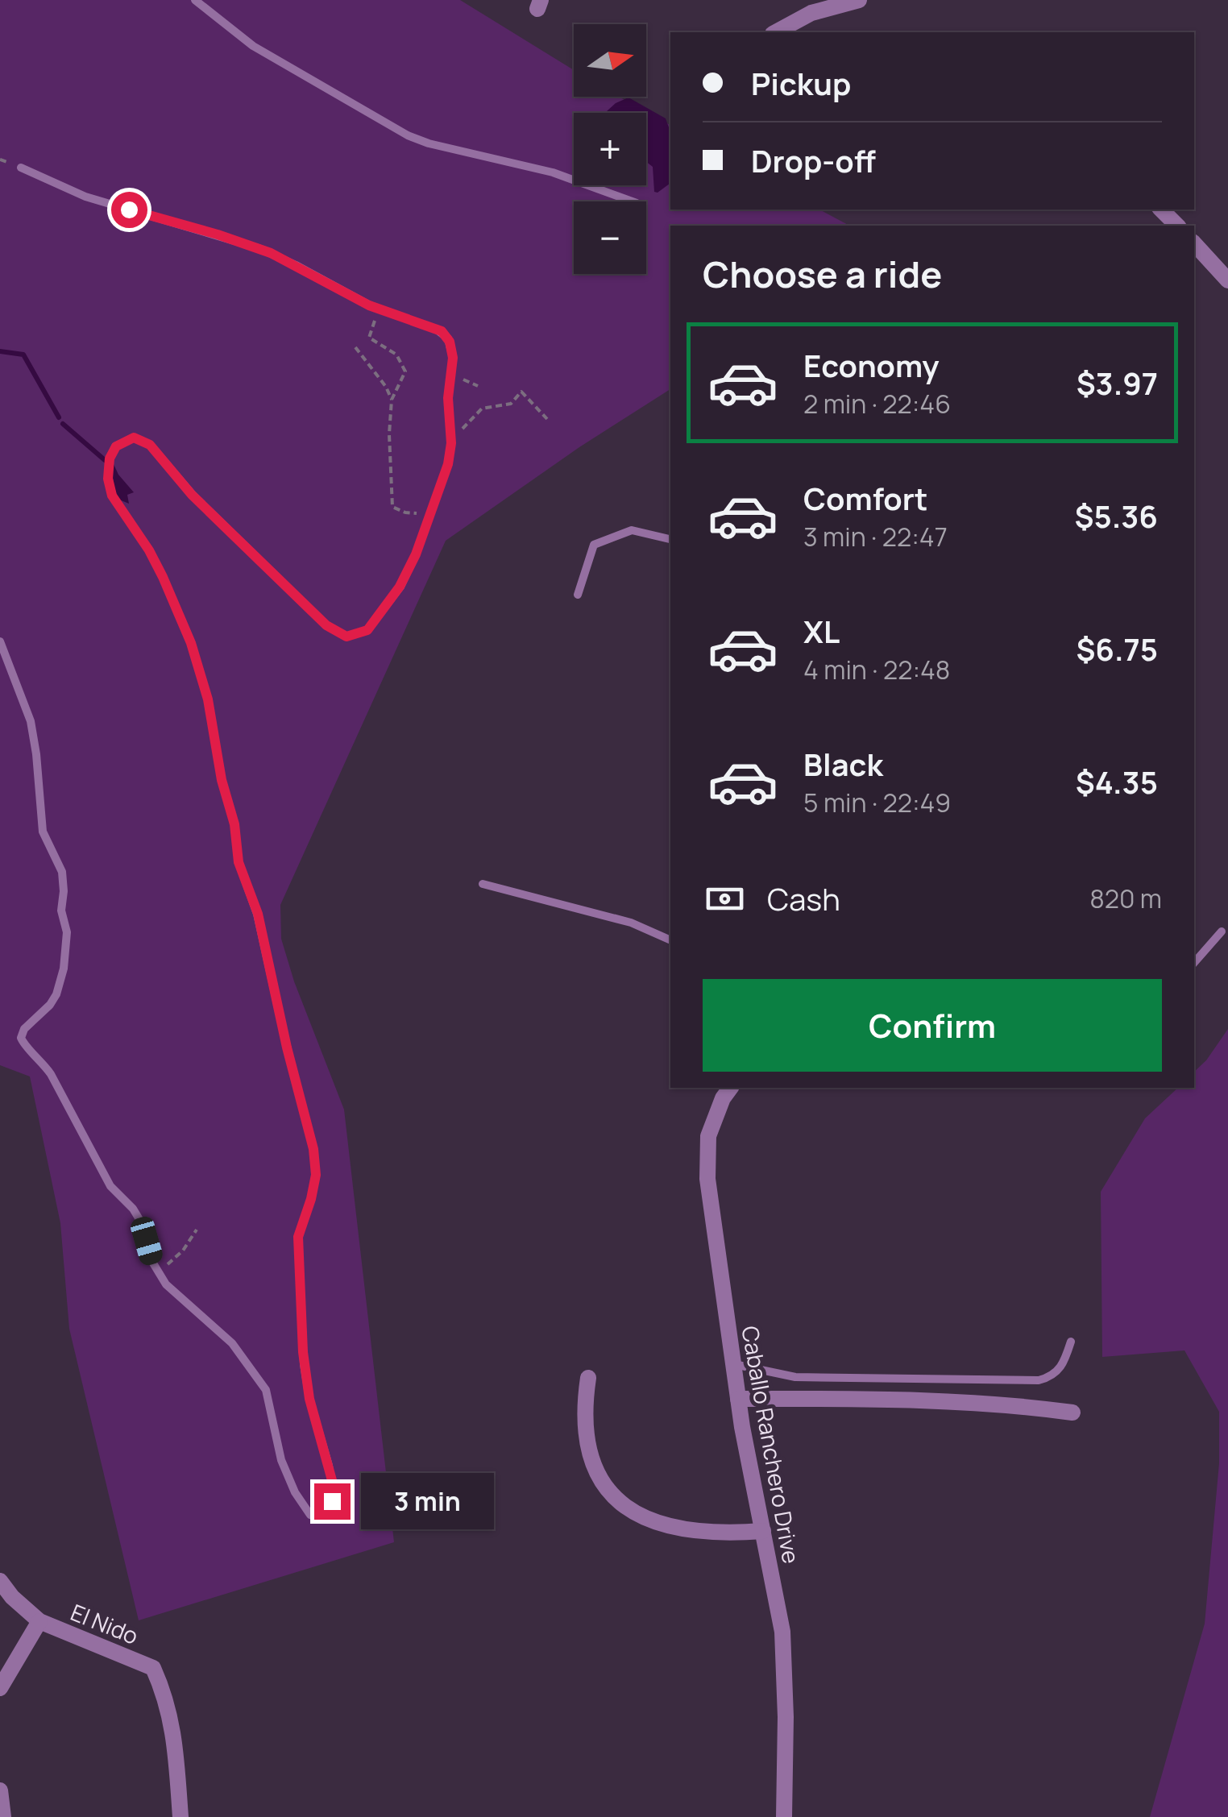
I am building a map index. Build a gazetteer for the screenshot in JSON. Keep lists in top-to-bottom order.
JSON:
{
  "streets": {
    "street": ["Caballo Ranchero Drive", "El Nido"]
  },
  "north": "right",
  "page": {
    "map_buttons": ["+", "−"],
    "banner": ["Pickup", "Drop-off"],
    "heading": "Choose a ride",
    "list": [
      {
        "name": "Economy",
        "note": "2 min · 22:46",
        "value": "$3.97"
      },
      {
        "name": "Comfort",
        "note": "3 min · 22:47",
        "value": "$5.36"
      },
      {
        "name": "XL",
        "note": "4 min · 22:48",
        "value": "$6.75"
      },
      {
        "name": "Black",
        "note": "5 min · 22:49",
        "value": "$4.35"
      }
    ],
    "pay": ["Cash", "820 m"],
    "buttons": "Confirm",
    "bubble": "3 min"
  }
}
